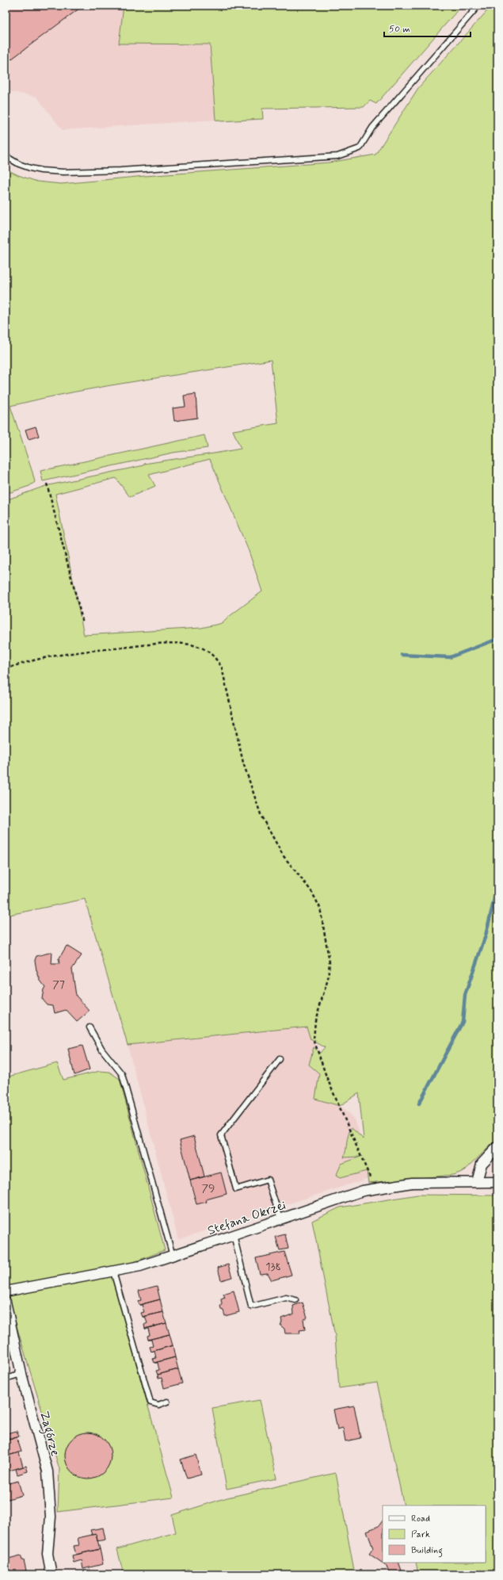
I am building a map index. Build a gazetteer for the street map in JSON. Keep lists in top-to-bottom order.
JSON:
{
  "streets": {
    "street": ["Stefana Okrzei", "Zagórze"]
  },
  "house_numbers": ["77", "79", "138"],
  "legend": ["Road", "Park", "Building"],
  "scale_bar": "50 m"
}
